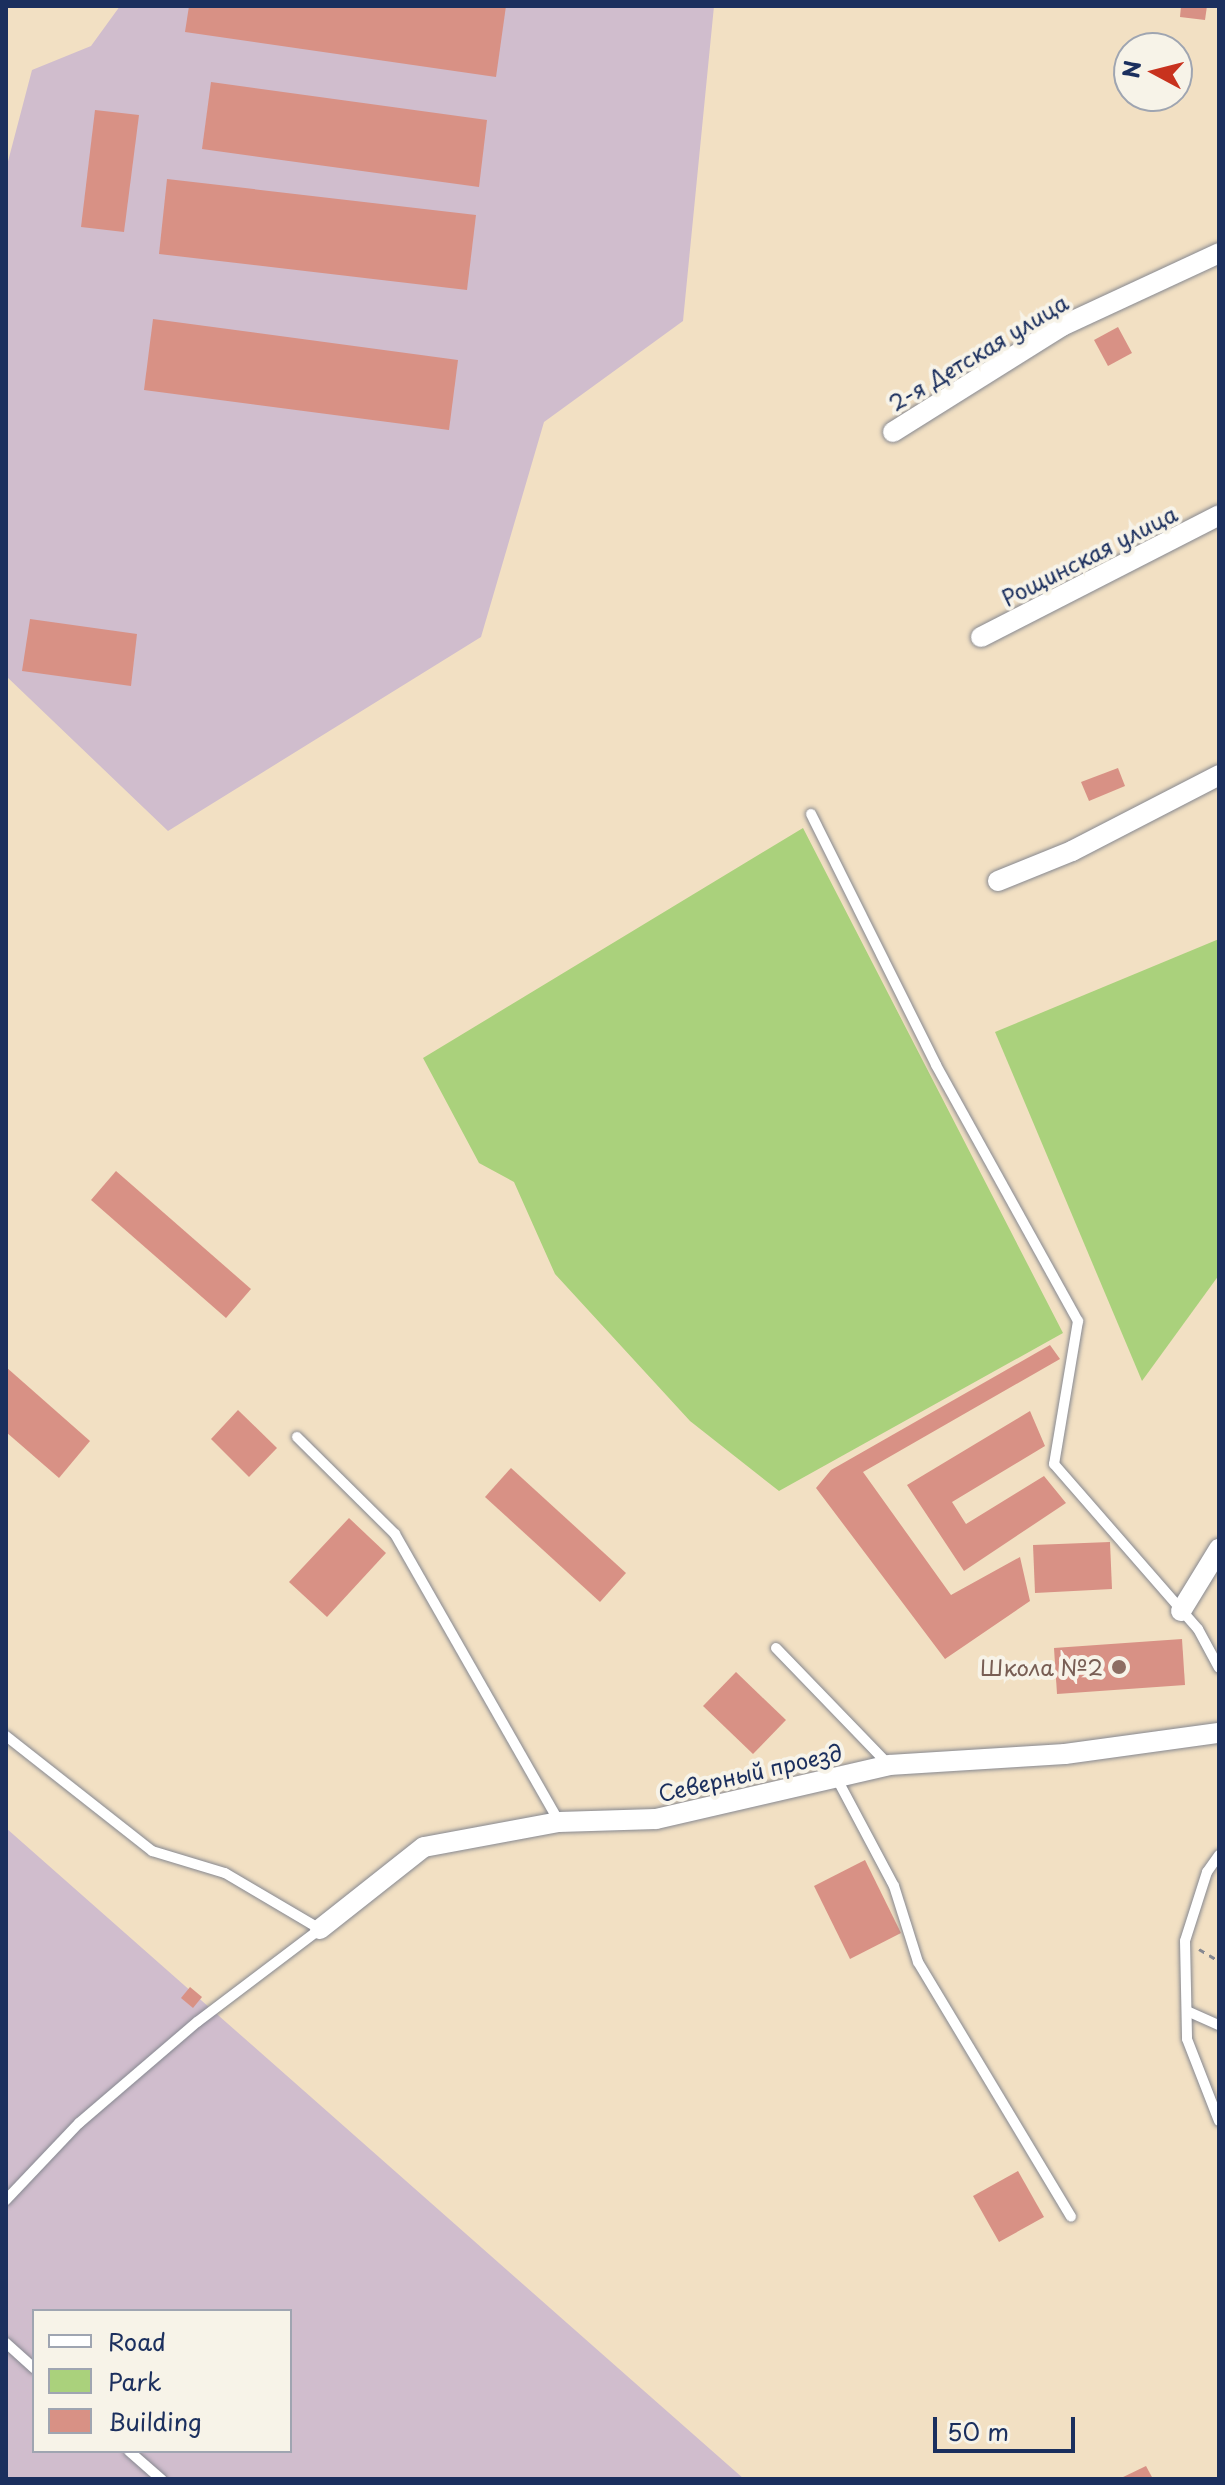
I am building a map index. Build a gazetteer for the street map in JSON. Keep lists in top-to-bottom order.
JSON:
{
  "streets": {
    "street": ["2-я Детская улица", "Рощинская улица", "Северный проезд"]
  },
  "places": ["Школа №2"],
  "legend": ["Road", "Park", "Building"],
  "scale_bar": "50 m",
  "north": "left"
}
